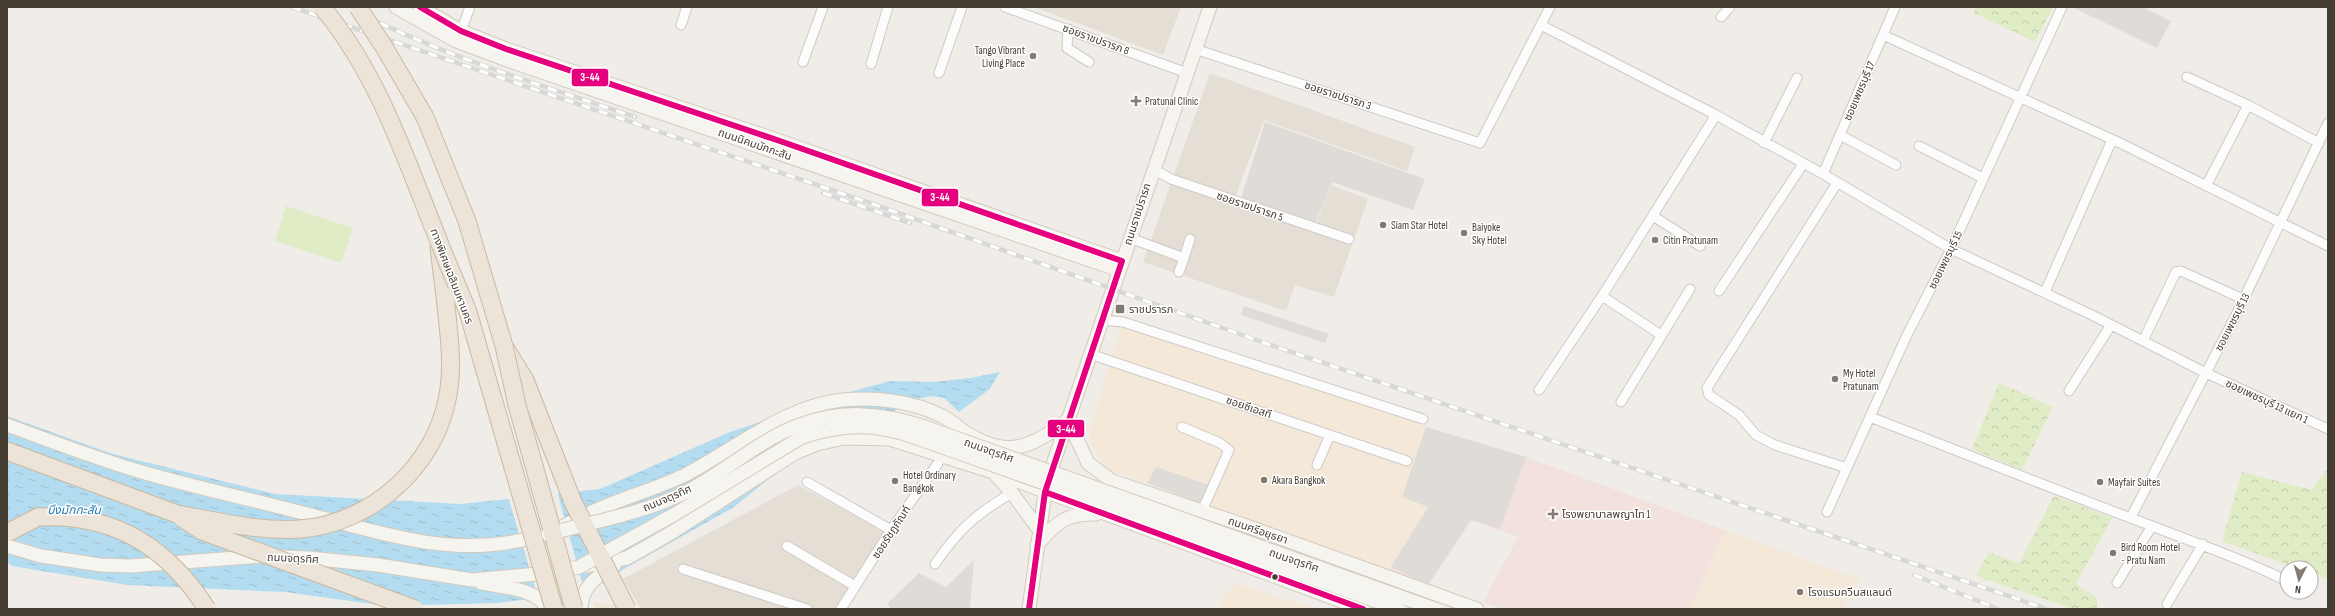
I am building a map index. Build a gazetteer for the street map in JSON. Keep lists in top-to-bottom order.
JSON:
{
  "streets": {
    "highway": ["ทางพิเศษเฉลิมมหานคร"],
    "main road": [
      "ถนนนิคมมักกะสัน",
      "ถนนราชปรารภ",
      "ถนนจตุรทิศ",
      "ถนนศรีอยุธยา"
    ],
    "street": [
      "ซอยราชปรารภ 8",
      "ซอยเพชรบุรี 17",
      "ซอยราชปรารภ 3",
      "ซอยราชปรารภ 5",
      "ซอยเพชรบุรี 15",
      "ซอยเพชรบุรี 13",
      "ซอยเพชรบุรี 13 แยก 1",
      "ซอยซีเอสที",
      "ซอยรัชฎภัณฑ์"
    ]
  },
  "crossings": [
    ["ซอยราชปรารภ 8", "ถนนราชปรารภ"],
    ["ซอยเพชรบุรี 17", "ซอยเพชรบุรี 13 แยก 1"],
    ["ซอยราชปรารภ 3", "ถนนราชปรารภ"],
    ["ซอยราชปรารภ 3", "ซอยเพชรบุรี 13 แยก 1"],
    ["ถนนนิคมมักกะสัน", "ถนนราชปรารภ"],
    ["ซอยราชปรารภ 5", "ถนนราชปรารภ"],
    ["ถนนราชปรารภ", "ซอยซีเอสที"],
    ["ถนนราชปรารภ", "ถนนจตุรทิศ"],
    ["ถนนราชปรารภ", "ถนนศรีอยุธยา"],
    ["ซอยเพชรบุรี 15", "ซอยเพชรบุรี 13 แยก 1"],
    ["ซอยเพชรบุรี 13", "ซอยเพชรบุรี 13 แยก 1"],
    ["ถนนจตุรทิศ", "ถนนศรีอยุธยา"],
    ["ถนนจตุรทิศ", "ซอยรัชฎภัณฑ์"]
  ],
  "water": ["บึงมักกะสัน"],
  "places": {
    "other": [
      "Tango Vibrant Living Place",
      "Siam Star Hotel",
      "Baiyoke Sky Hotel",
      "Citin Pratunam",
      "My Hotel Pratunam",
      "Akara Bangkok",
      "Hotel Ordinary Bangkok",
      "Mayfair Suites",
      "Bird Room Hotel - Pratu Nam",
      "โรงแรมควีนสแลนด์"
    ],
    "health": ["Pratunal Clinic", "โรงพยาบาลพญาไท 1"],
    "transit": ["ราชปรารภ"]
  },
  "lines": ["transit line 3-44"],
  "north": "bottom"
}
